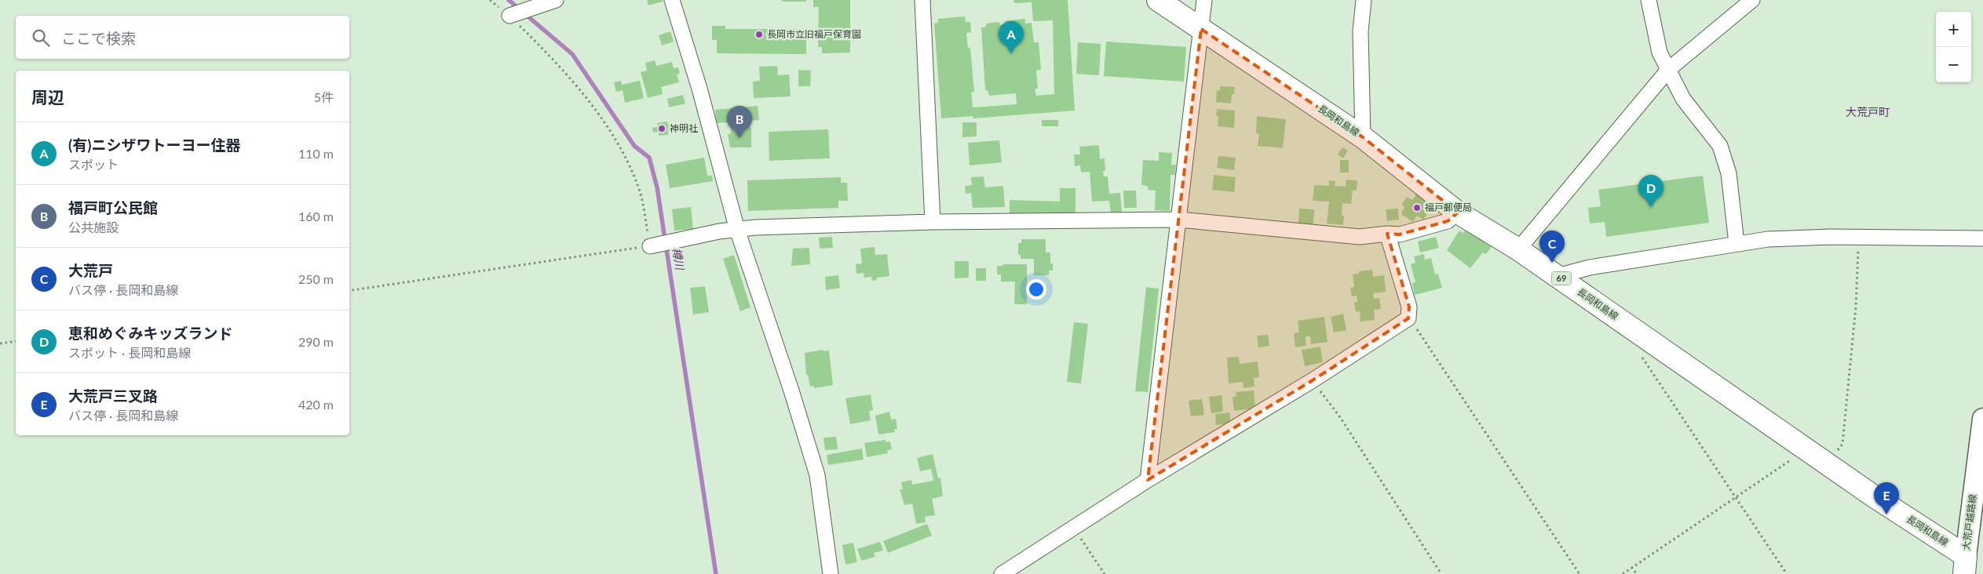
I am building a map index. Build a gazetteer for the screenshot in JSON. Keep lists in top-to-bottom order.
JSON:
{
  "streets": {
    "main road": ["長岡和島線", "69", "大荒戸越路線"]
  },
  "crossings": [
    ["長岡和島線", "大荒戸越路線"]
  ],
  "districts": ["大荒戸町"],
  "water": ["樽川"],
  "places": ["長岡市立旧福戸保育園", "神明社", "福戸郵便局"],
  "page": {
    "map_buttons": ["+", "−"],
    "search": "ここで検索",
    "pins": [
      "A",
      "B",
      "D",
      "C",
      "E"
    ],
    "heading": ["周辺", "5件"],
    "list": [
      {
        "mark": "A",
        "name": "(有)ニシザワトーヨー住器",
        "note": "スポット",
        "value": "110 m"
      },
      {
        "mark": "B",
        "name": "福戸町公民館",
        "note": "公共施設",
        "value": "160 m"
      },
      {
        "mark": "C",
        "name": "大荒戸",
        "note": "バス停 · 長岡和島線",
        "value": "250 m"
      },
      {
        "mark": "D",
        "name": "恵和めぐみキッズランド",
        "note": "スポット · 長岡和島線",
        "value": "290 m"
      },
      {
        "mark": "E",
        "name": "大荒戸三叉路",
        "note": "バス停 · 長岡和島線",
        "value": "420 m"
      }
    ]
  }
}
